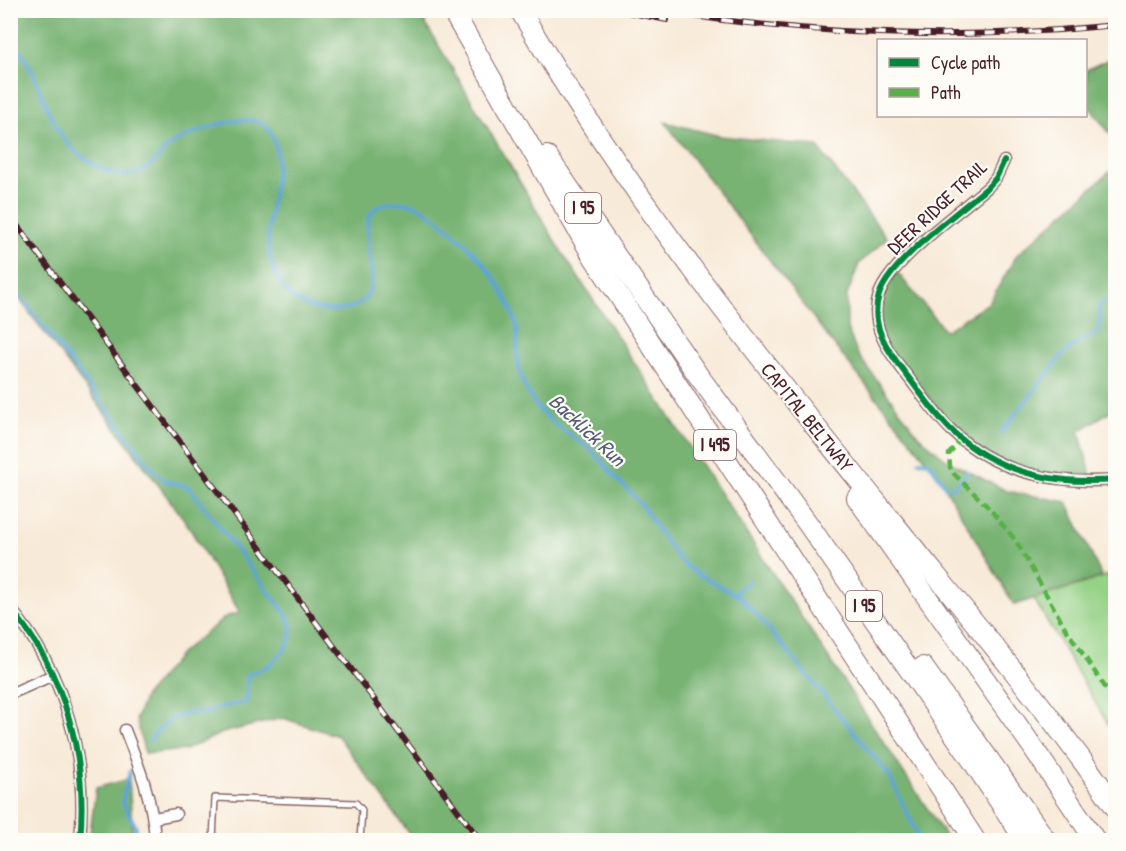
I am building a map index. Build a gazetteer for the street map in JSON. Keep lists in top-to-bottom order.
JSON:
{
  "streets": {
    "highway": ["I 95", "CAPITAL BELTWAY", "I 495"],
    "street": ["DEER RIDGE TRAIL"]
  },
  "crossings": [
    ["I 95", "I 495"]
  ],
  "water": ["Backlick Run"],
  "legend": ["Cycle path", "Path"]
}
